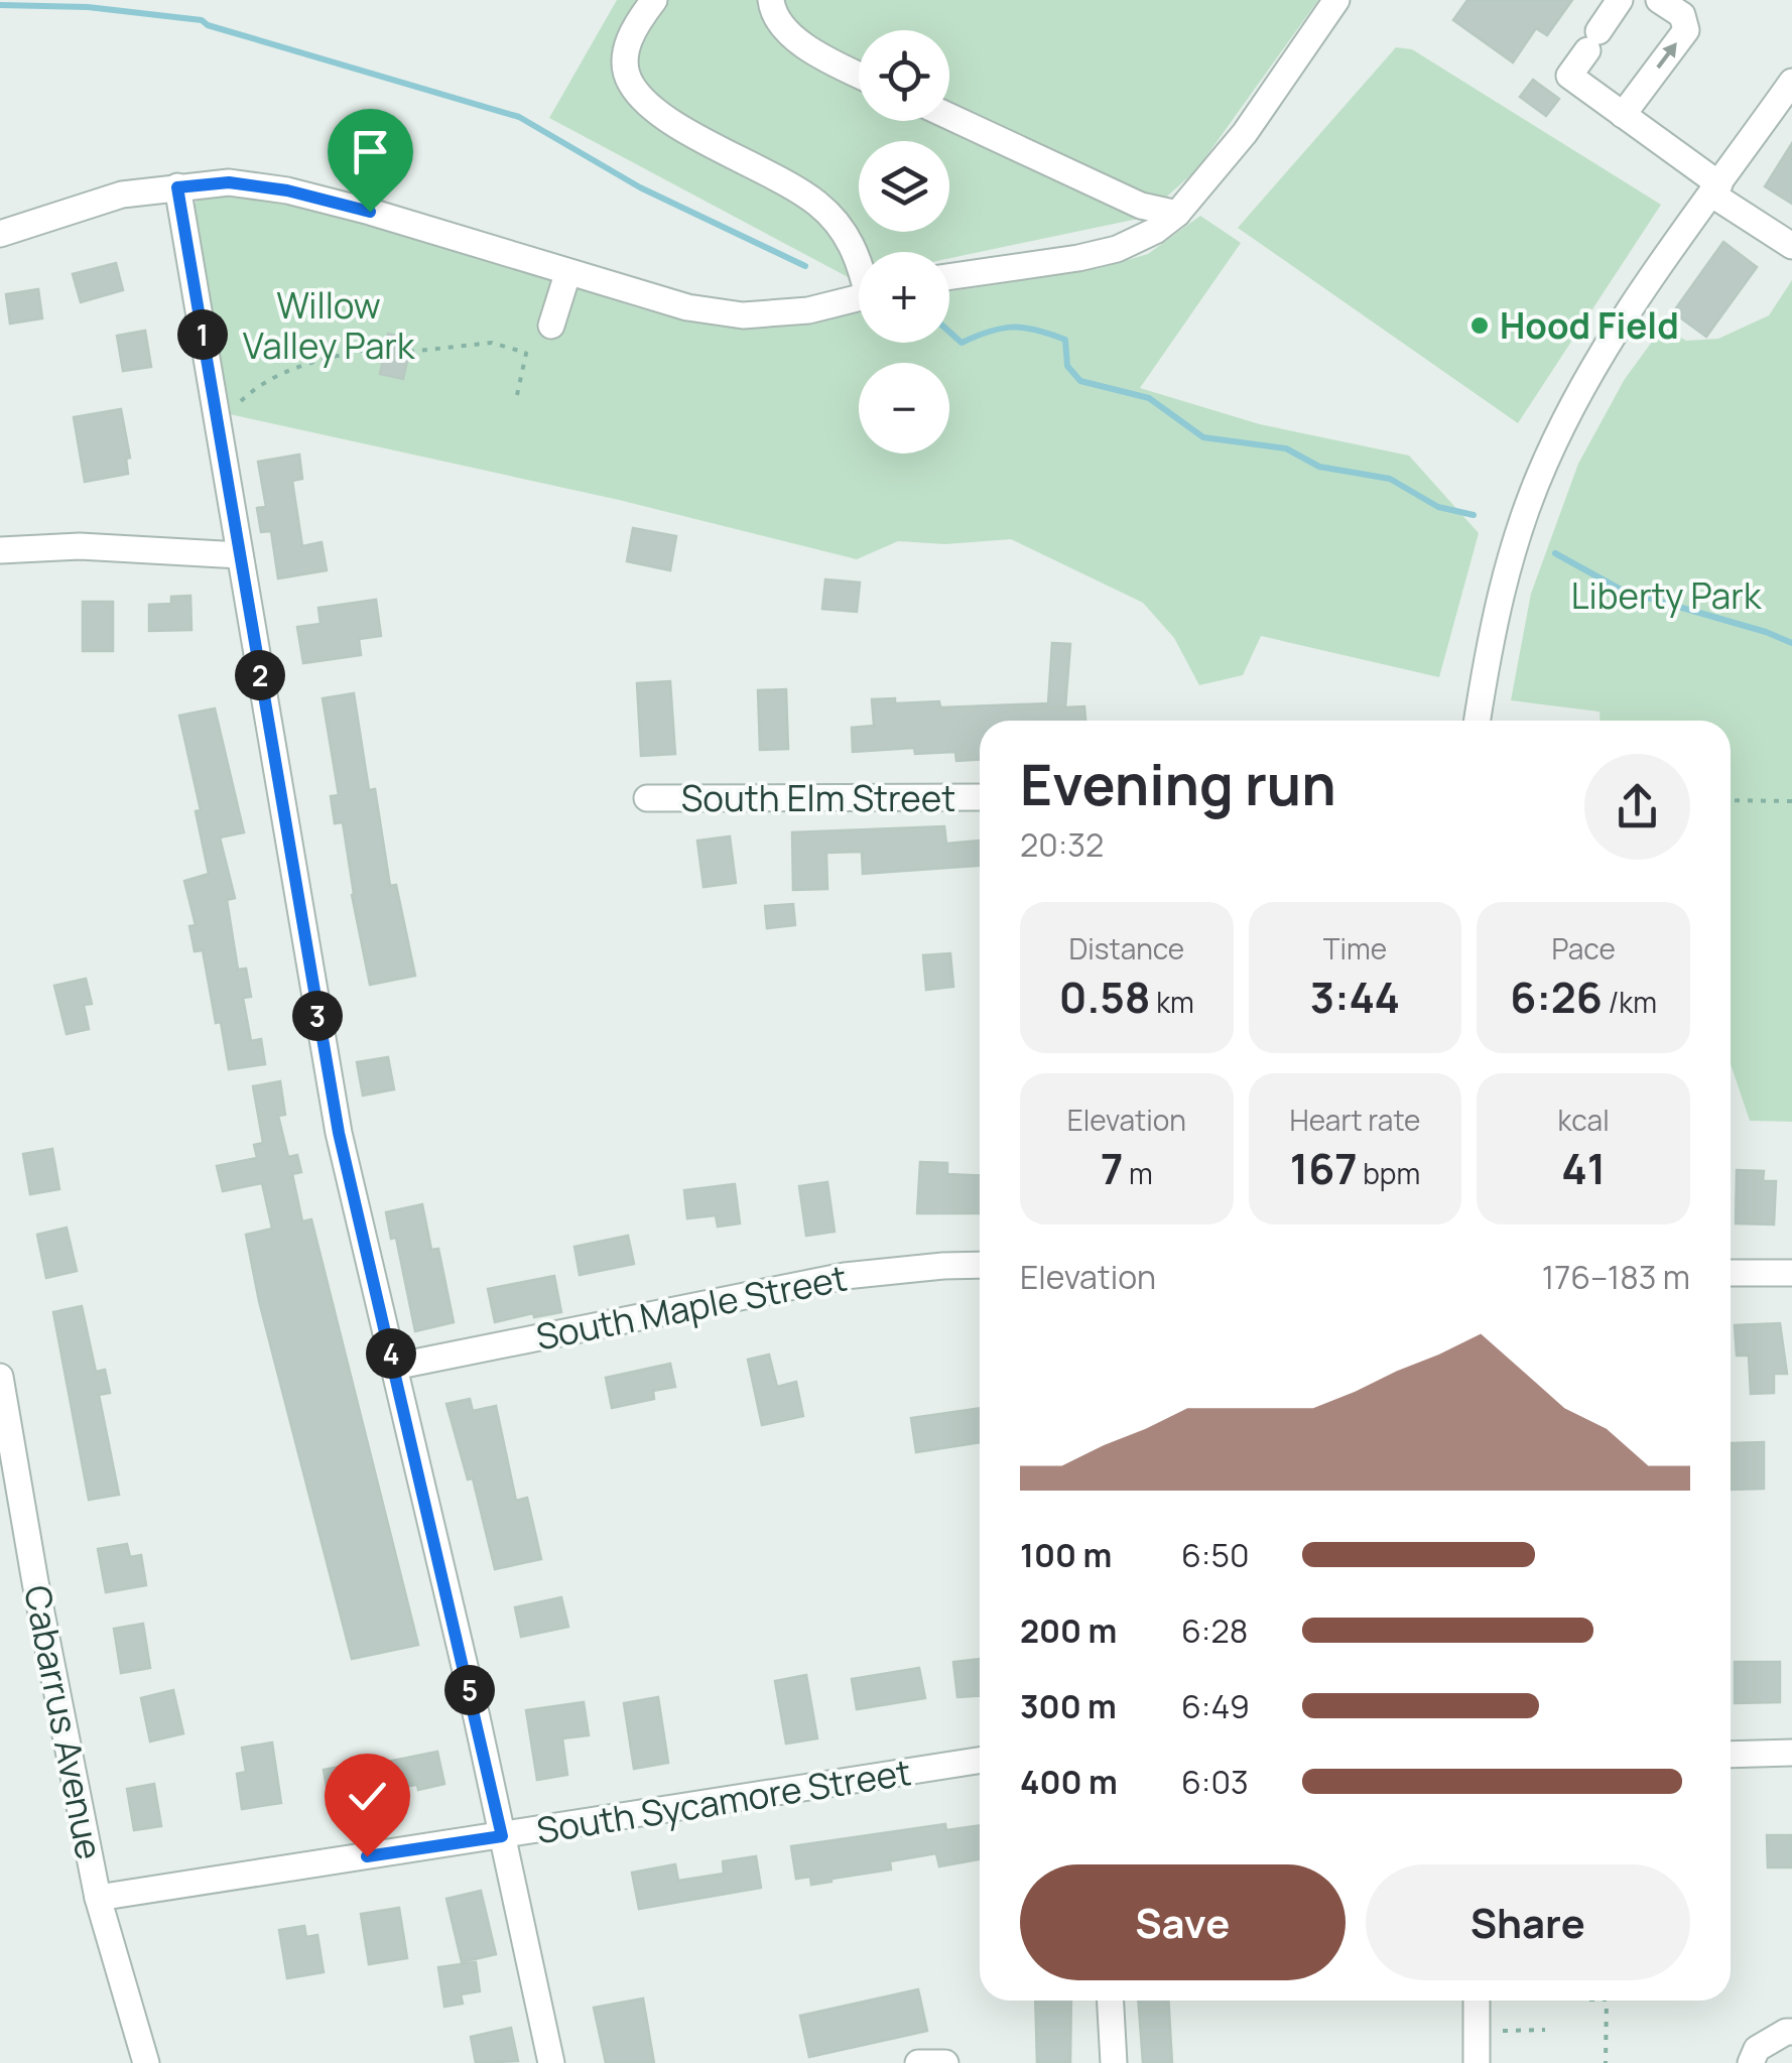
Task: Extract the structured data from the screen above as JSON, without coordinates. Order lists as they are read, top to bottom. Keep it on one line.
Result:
{"streets":{"street":["South Elm Street","South Maple Street","Cabarrus Avenue","South Sycamore Street"]},"crossings":[["Cabarrus Avenue","South Sycamore Street"]],"parks":["Willow Valley Park","Liberty Park"],"places":["Hood Field"],"page":{"map_buttons":["+","−"],"pins":["1","2","3","4","5"],"heading":["Evening run","20:32"],"stats":[["Distance","0.58 km"],["Time","3:44"],["Pace","6:26 /km"],["Elevation","7 m"],["Heart rate","167 bpm"],["kcal","41"]],"chart":["Elevation","176–183 m"],"list":[{"name":"100 m","note":"6:50"},{"name":"200 m","note":"6:28"},{"name":"300 m","note":"6:49"},{"name":"400 m","note":"6:03"}],"buttons":["Save","Share"]}}
